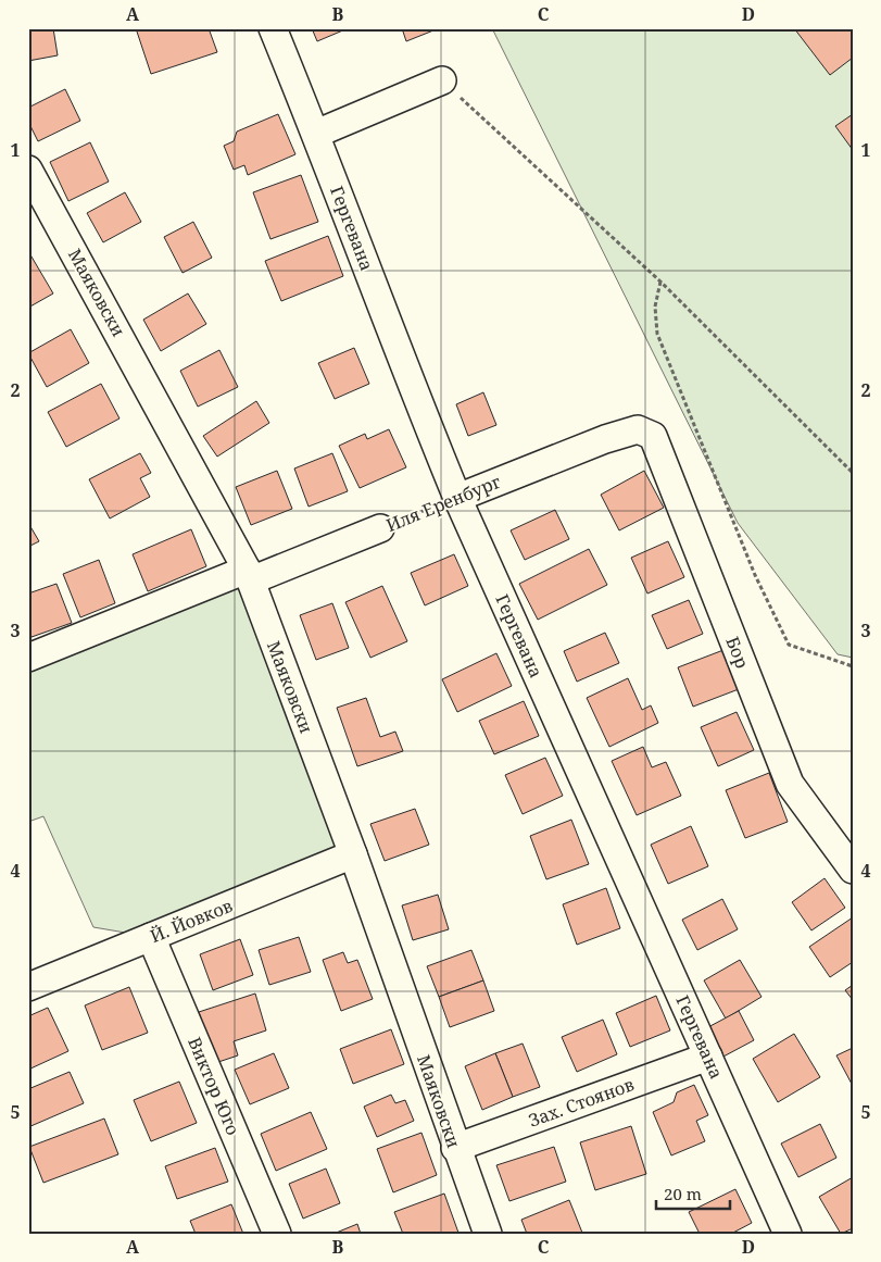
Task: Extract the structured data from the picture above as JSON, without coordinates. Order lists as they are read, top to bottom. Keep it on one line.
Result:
{"streets":{"street":["Гергевана","Маяковски","Иля Еренбург","Бор","Й. Йовков","Виктор Юго","Зах. Стоянов"]},"crossings":[["Гергевана","Иля Еренбург"],["Гергевана","Зах. Стоянов"],["Маяковски","Иля Еренбург"],["Маяковски","Й. Йовков"],["Маяковски","Зах. Стоянов"],["Иля Еренбург","Бор"],["Й. Йовков","Виктор Юго"]],"scale_bar":"20 m","grid":{"columns":["A","B","C","D"],"rows":["1","2","3","4","5"]}}
